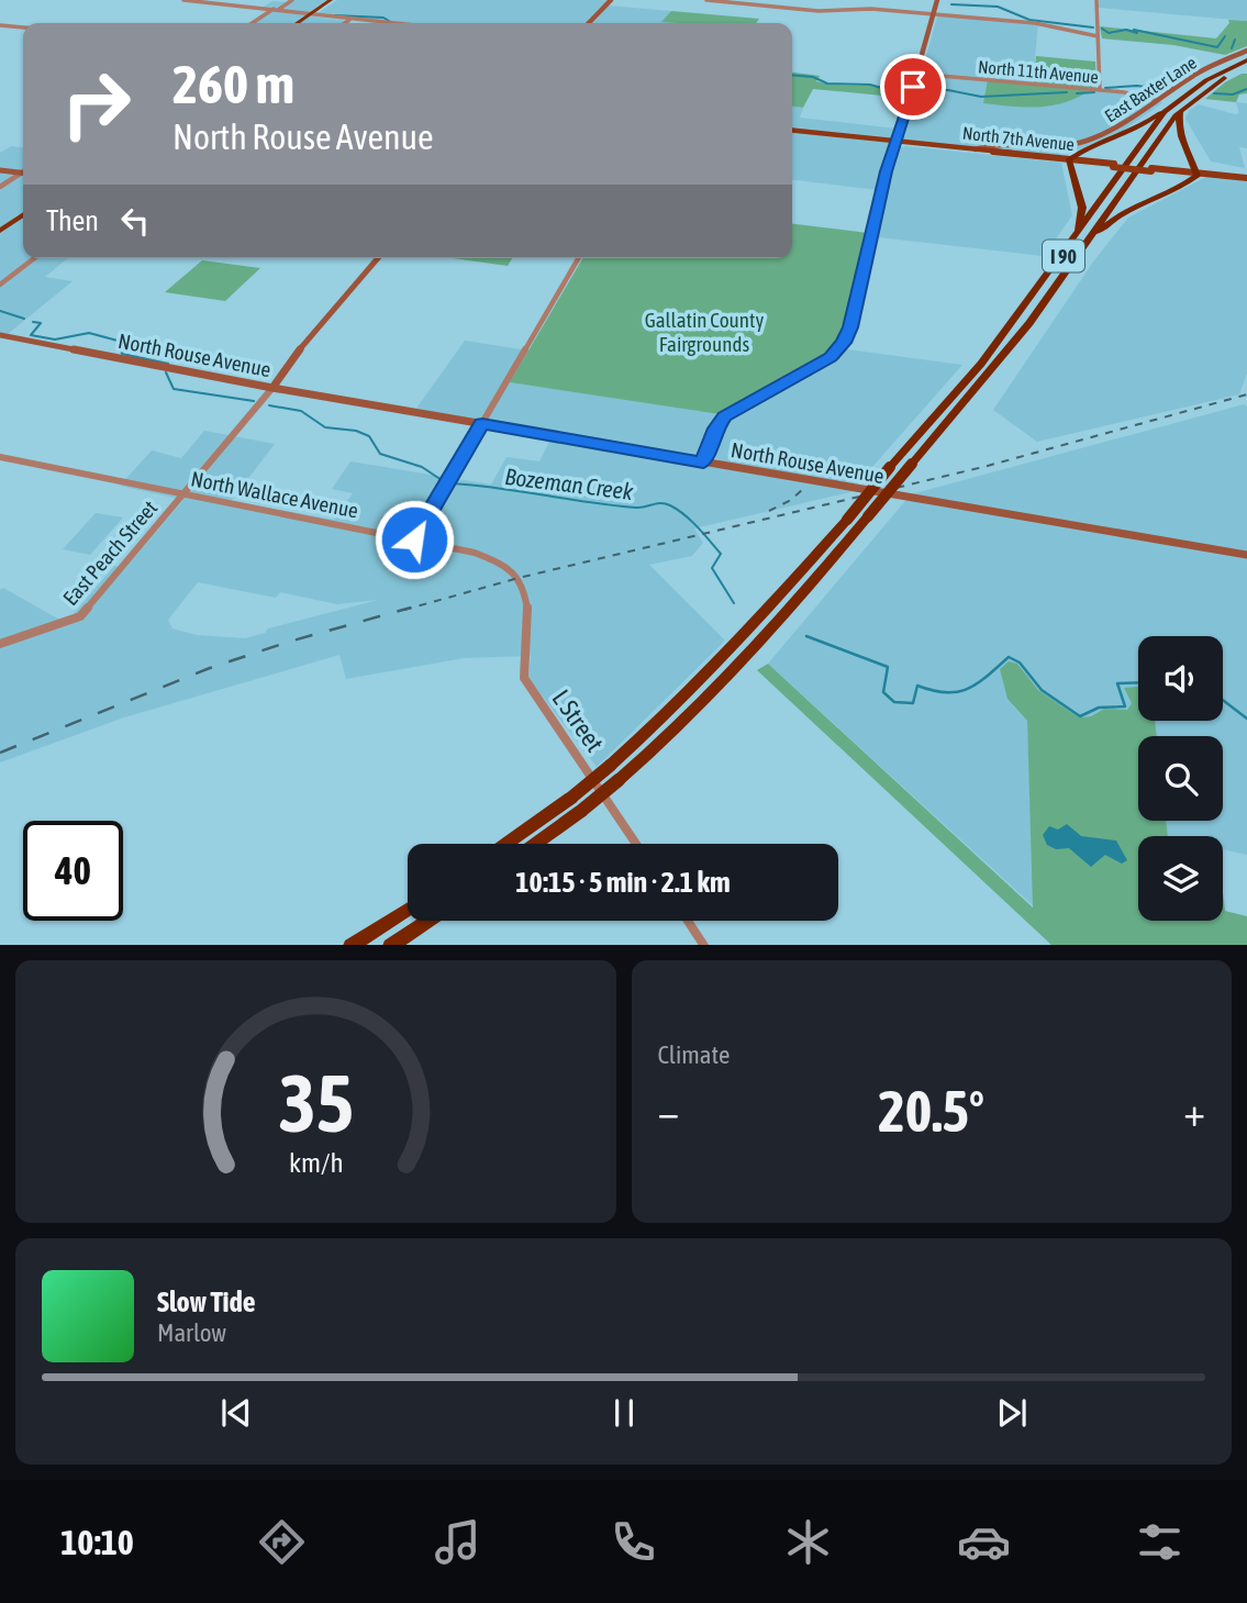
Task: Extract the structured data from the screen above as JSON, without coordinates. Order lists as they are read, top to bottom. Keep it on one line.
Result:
{"streets":{"highway":["I 90"],"main road":["East Baxter Lane","North 7th Avenue","North Rouse Avenue","East Peach Street"],"street":["North 11th Avenue","North Wallace Avenue","L Street"]},"crossings":[["North 11th Avenue","East Baxter Lane"],["East Baxter Lane","North 7th Avenue"],["North Rouse Avenue","East Peach Street"],["North Wallace Avenue","East Peach Street"],["North Wallace Avenue","L Street"]],"water":["Bozeman Creek"],"parks":["Gallatin County Fairgrounds"],"page":{"turn":["260 m","North Rouse Avenue"],"then":"Then","limit":"40","trip":"10:15 · 5 min · 2.1 km","tile":"Climate","heat":["−","20.5°","+"],"song":["Slow Tide","Marlow"],"tabs":"10:10","gauge":["35","km/h"]}}
